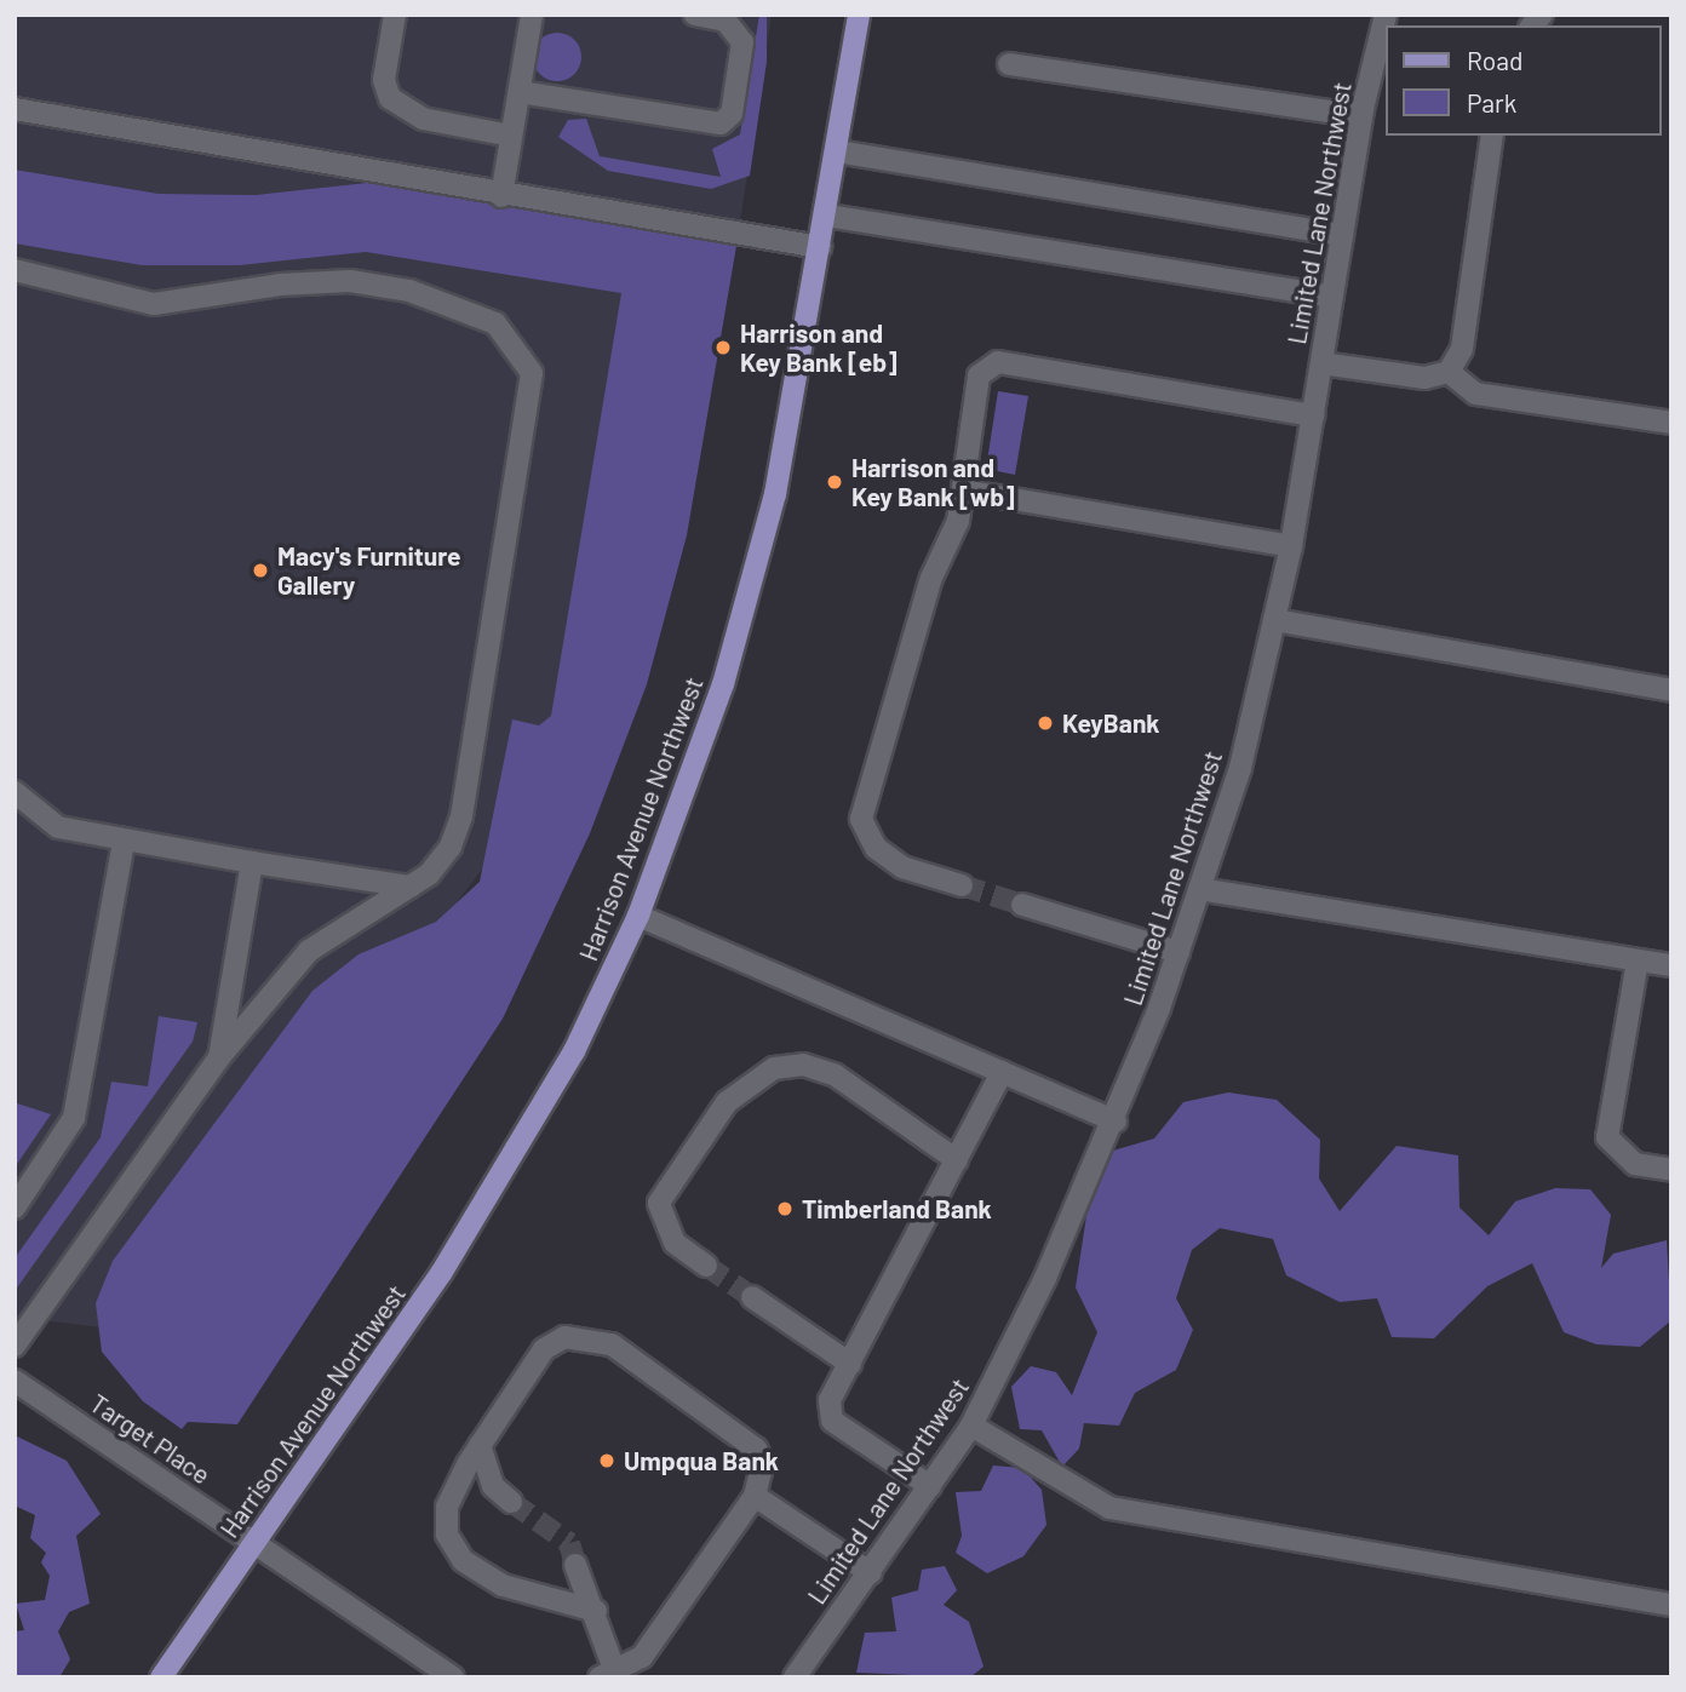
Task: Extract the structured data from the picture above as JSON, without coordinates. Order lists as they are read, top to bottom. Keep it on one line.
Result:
{"streets":{"main road":["Harrison Avenue Northwest"],"street":["Limited Lane Northwest","Target Place"]},"crossings":[["Harrison Avenue Northwest","Target Place"]],"places":["Harrison and Key Bank [eb]","Harrison and Key Bank [wb]","Macy's Furniture Gallery","KeyBank","Timberland Bank","Umpqua Bank"],"legend":["Road","Park"]}
